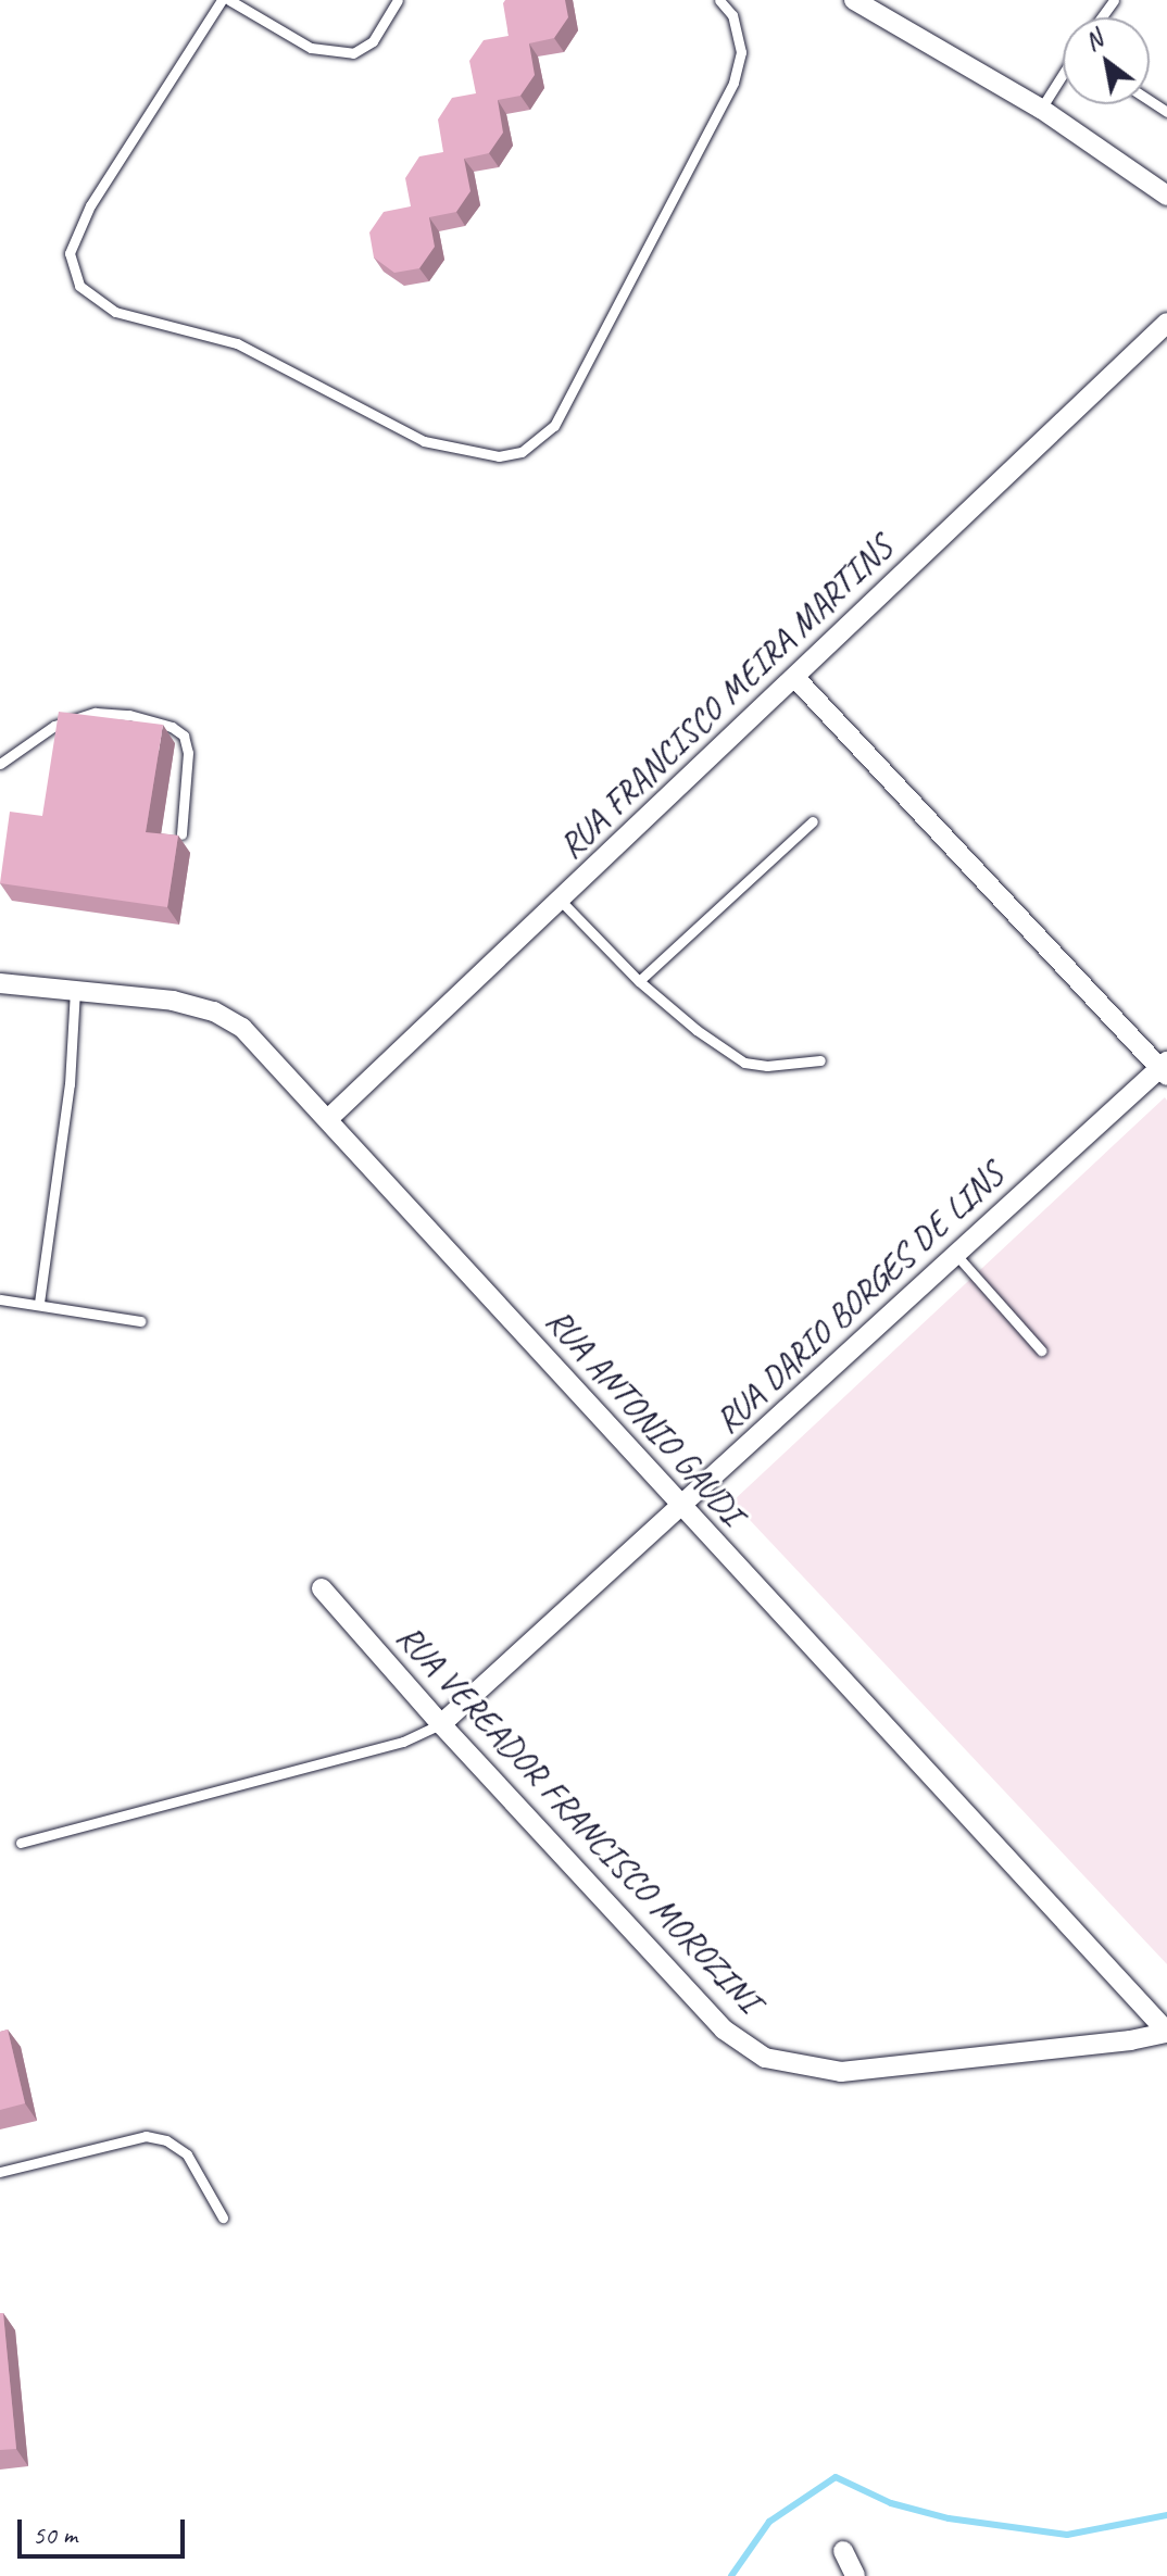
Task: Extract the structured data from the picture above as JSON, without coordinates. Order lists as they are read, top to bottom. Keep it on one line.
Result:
{"streets":{"street":["RUA FRANCISCO MEIRA MARTINS","RUA DARIO BORGES DE LINS","RUA ANTONIO GAUDI","RUA VEREADOR FRANCISCO MOROZINI"]},"crossings":[["RUA FRANCISCO MEIRA MARTINS","RUA ANTONIO GAUDI"],["RUA DARIO BORGES DE LINS","RUA ANTONIO GAUDI"],["RUA DARIO BORGES DE LINS","RUA VEREADOR FRANCISCO MOROZINI"],["RUA ANTONIO GAUDI","RUA VEREADOR FRANCISCO MOROZINI"]],"scale_bar":"50 m","north":"top left"}
